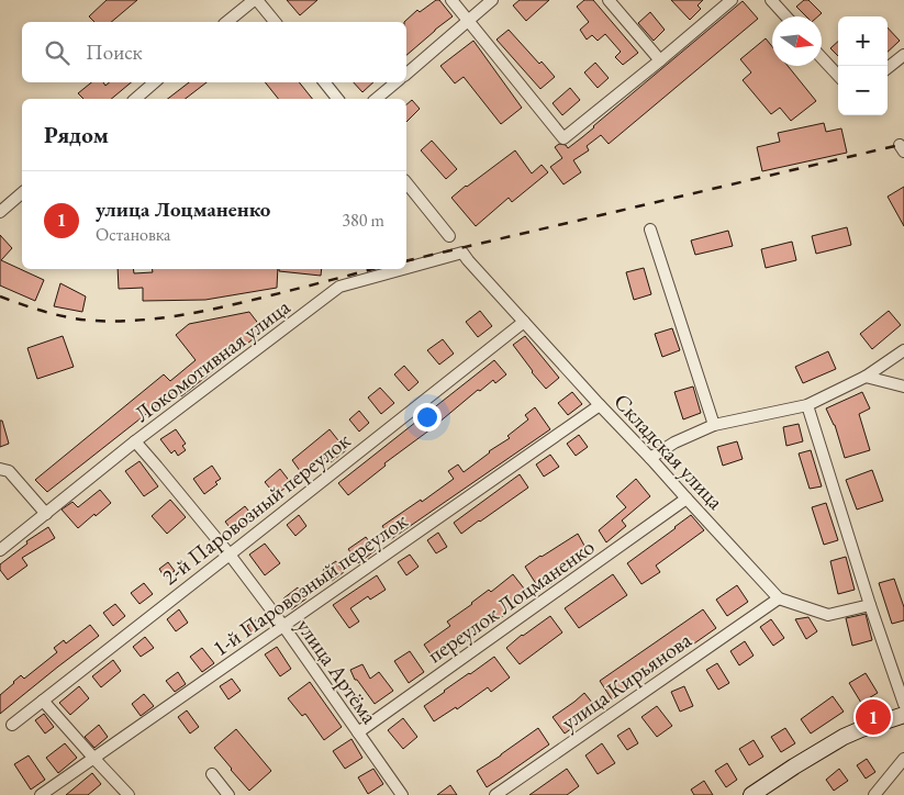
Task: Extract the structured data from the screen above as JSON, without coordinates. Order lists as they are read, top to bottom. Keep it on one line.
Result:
{"streets":{"street":["Локомотивная улица","Складская улица","2-й Паровозный переулок","1-й Паровозный переулок","переулок Лоцманенко","улица Артёма","улица Кирьянова"]},"crossings":[["Локомотивная улица","Складская улица"],["Локомотивная улица","улица Артёма"],["Складская улица","2-й Паровозный переулок"],["Складская улица","1-й Паровозный переулок"],["Складская улица","переулок Лоцманенко"],["Складская улица","улица Кирьянова"],["2-й Паровозный переулок","улица Артёма"],["1-й Паровозный переулок","улица Артёма"],["переулок Лоцманенко","улица Артёма"]],"north":"right","page":{"map_buttons":["+","−"],"search":"Поиск","heading":"Рядом","list":[{"mark":"1","name":"улица Лоцманенко","note":"Остановка","value":"380 m"}],"pins":"1"}}
